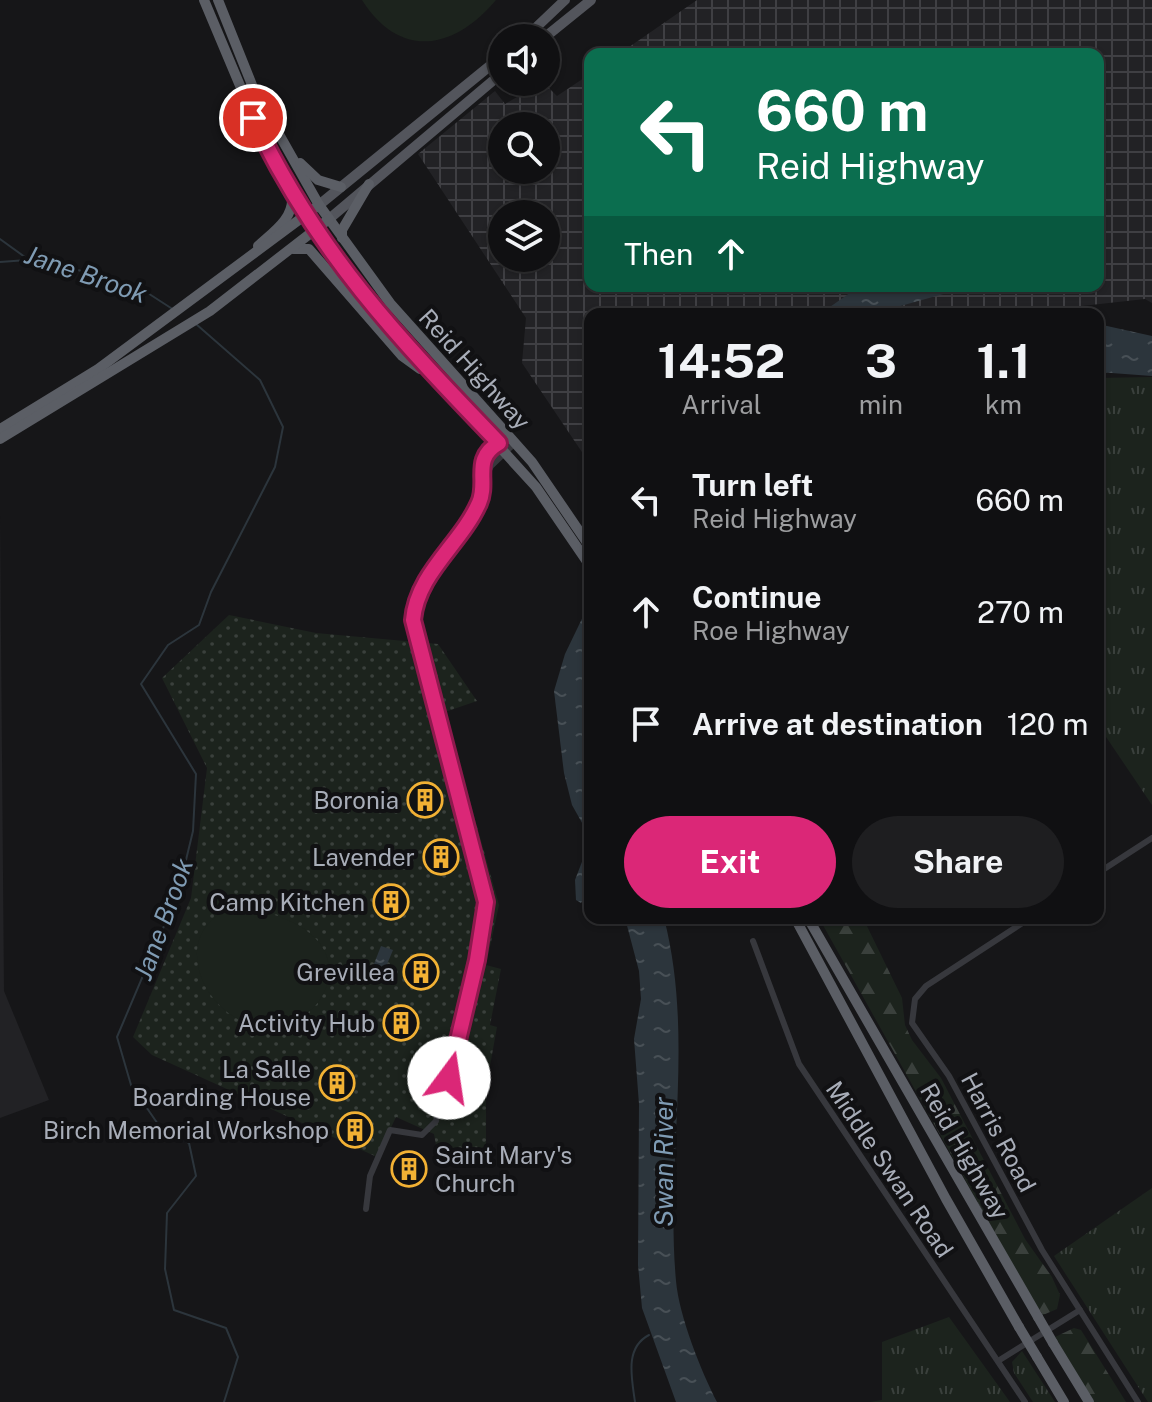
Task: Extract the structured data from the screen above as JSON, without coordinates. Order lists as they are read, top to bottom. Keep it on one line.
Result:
{"streets":{"highway":["Reid Highway"],"street":["Harris Road","Middle Swan Road"]},"water":["Jane Brook","Swan River"],"places":{"building":["Boronia","Lavender","Camp Kitchen","Grevillea","Activity Hub","La Salle Boarding House","Birch Memorial Workshop","Saint Mary's Church"]},"page":{"turn":["660 m","Reid Highway"],"then":"Then","eta":["14:52","Arrival","3","min","1.1","km"],"list":[{"name":"Turn left","note":"Reid Highway","value":"660 m"},{"name":"Continue","note":"Roe Highway","value":"270 m"},{"name":"Arrive at destination","value":"120 m"}],"buttons":["Exit","Share"]}}
